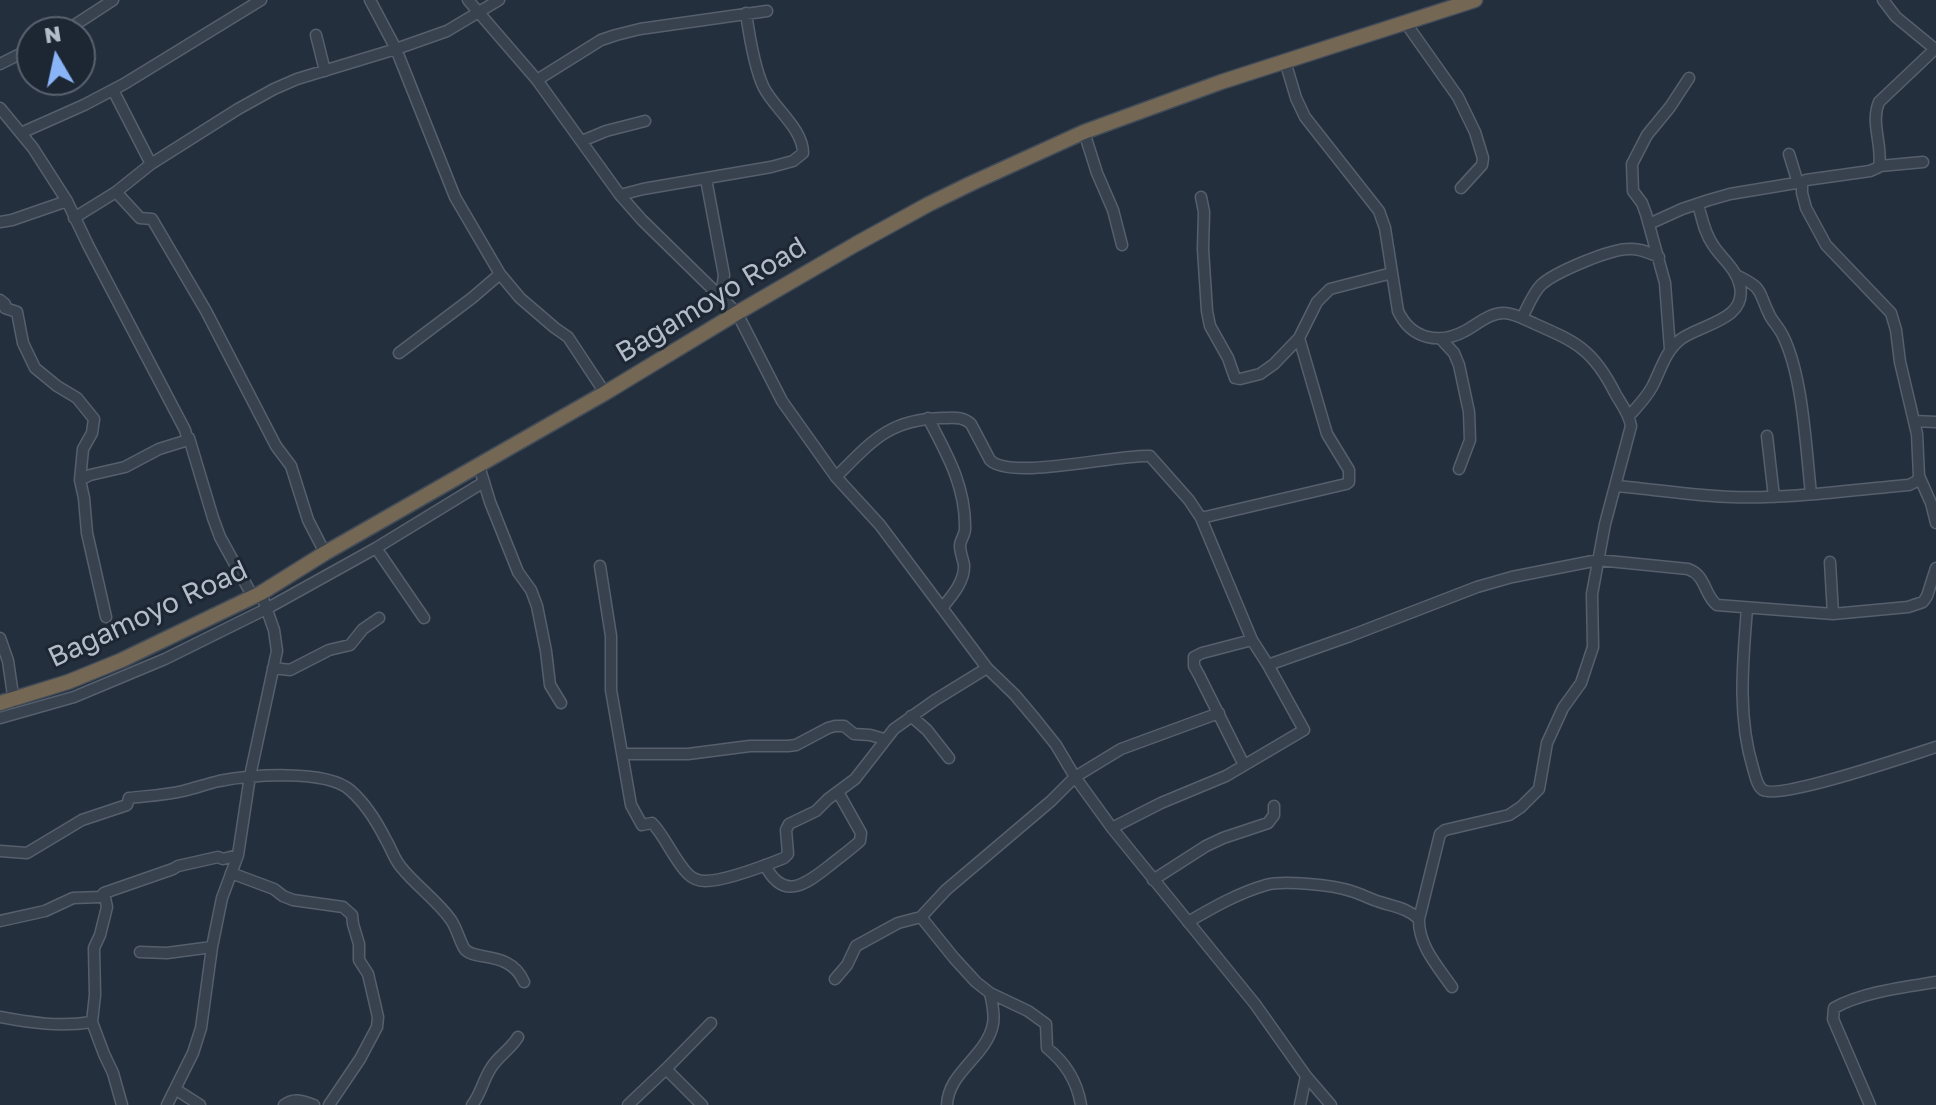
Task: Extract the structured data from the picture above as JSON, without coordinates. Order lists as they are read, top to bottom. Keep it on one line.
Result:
{"streets":{"highway":["Bagamoyo Road"]},"north":"top"}
